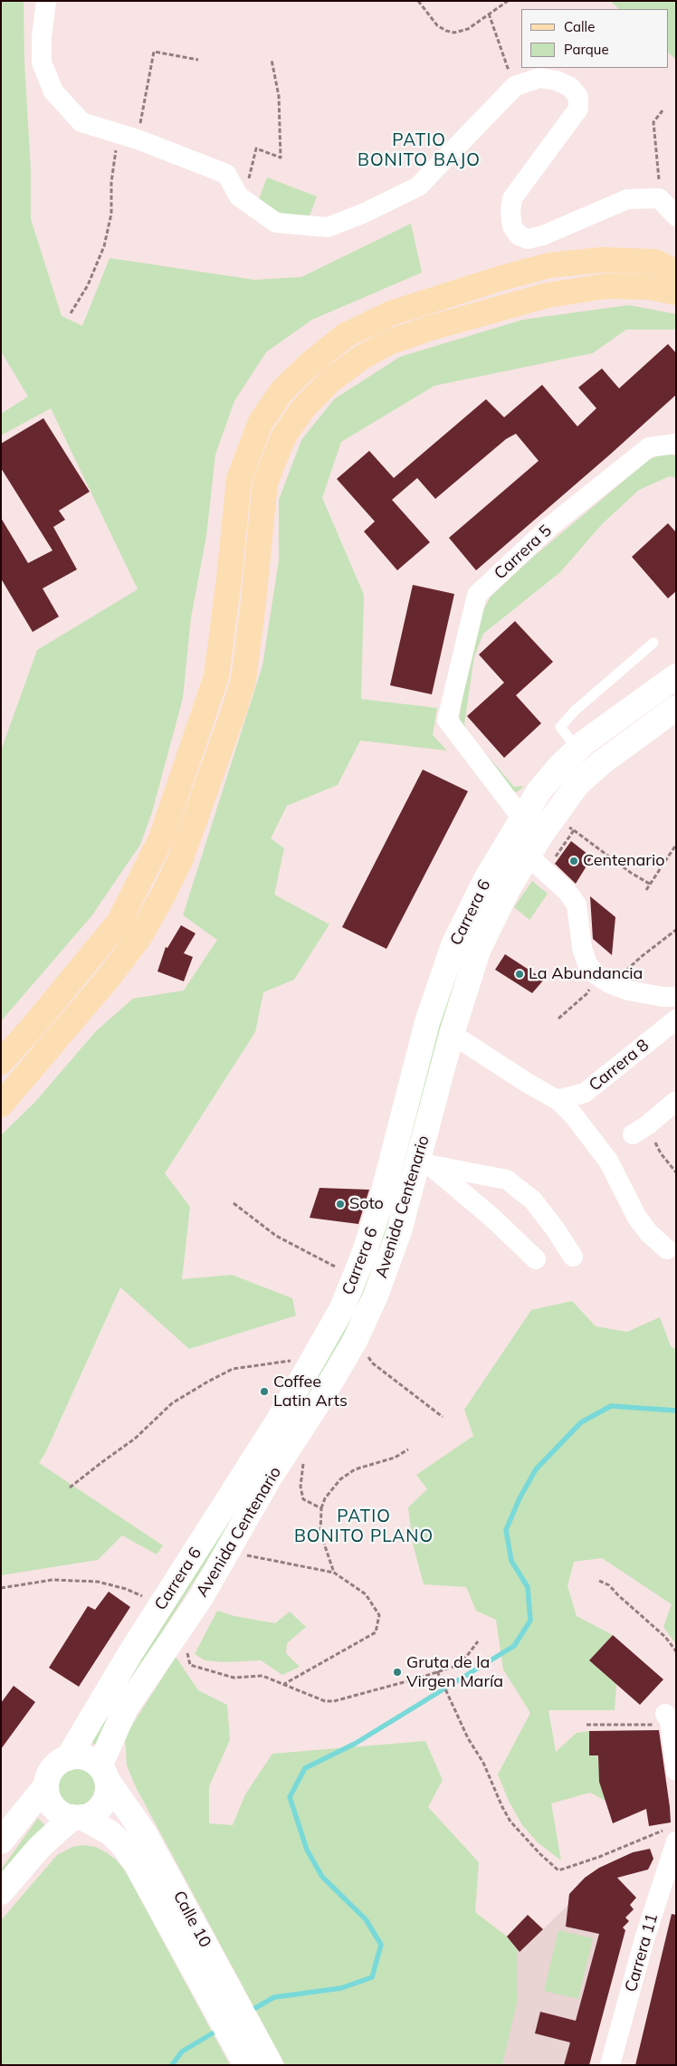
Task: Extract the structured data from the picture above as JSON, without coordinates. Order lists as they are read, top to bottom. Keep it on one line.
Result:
{"streets":{"main road":["Carrera 6","Avenida Centenario","Calle 10"],"street":["Carrera 5","Carrera 8","Carrera 11"]},"crossings":[["Carrera 5","Carrera 6"],["Carrera 6","Avenida Centenario"],["Carrera 6","Calle 10"],["Avenida Centenario","Calle 10"]],"districts":["PATIO BONITO BAJO","PATIO BONITO PLANO"],"places":["Centenario","La Abundancia","Soto","Coffee Latin Arts","Gruta de la Virgen María"],"legend":["Calle","Parque"]}
